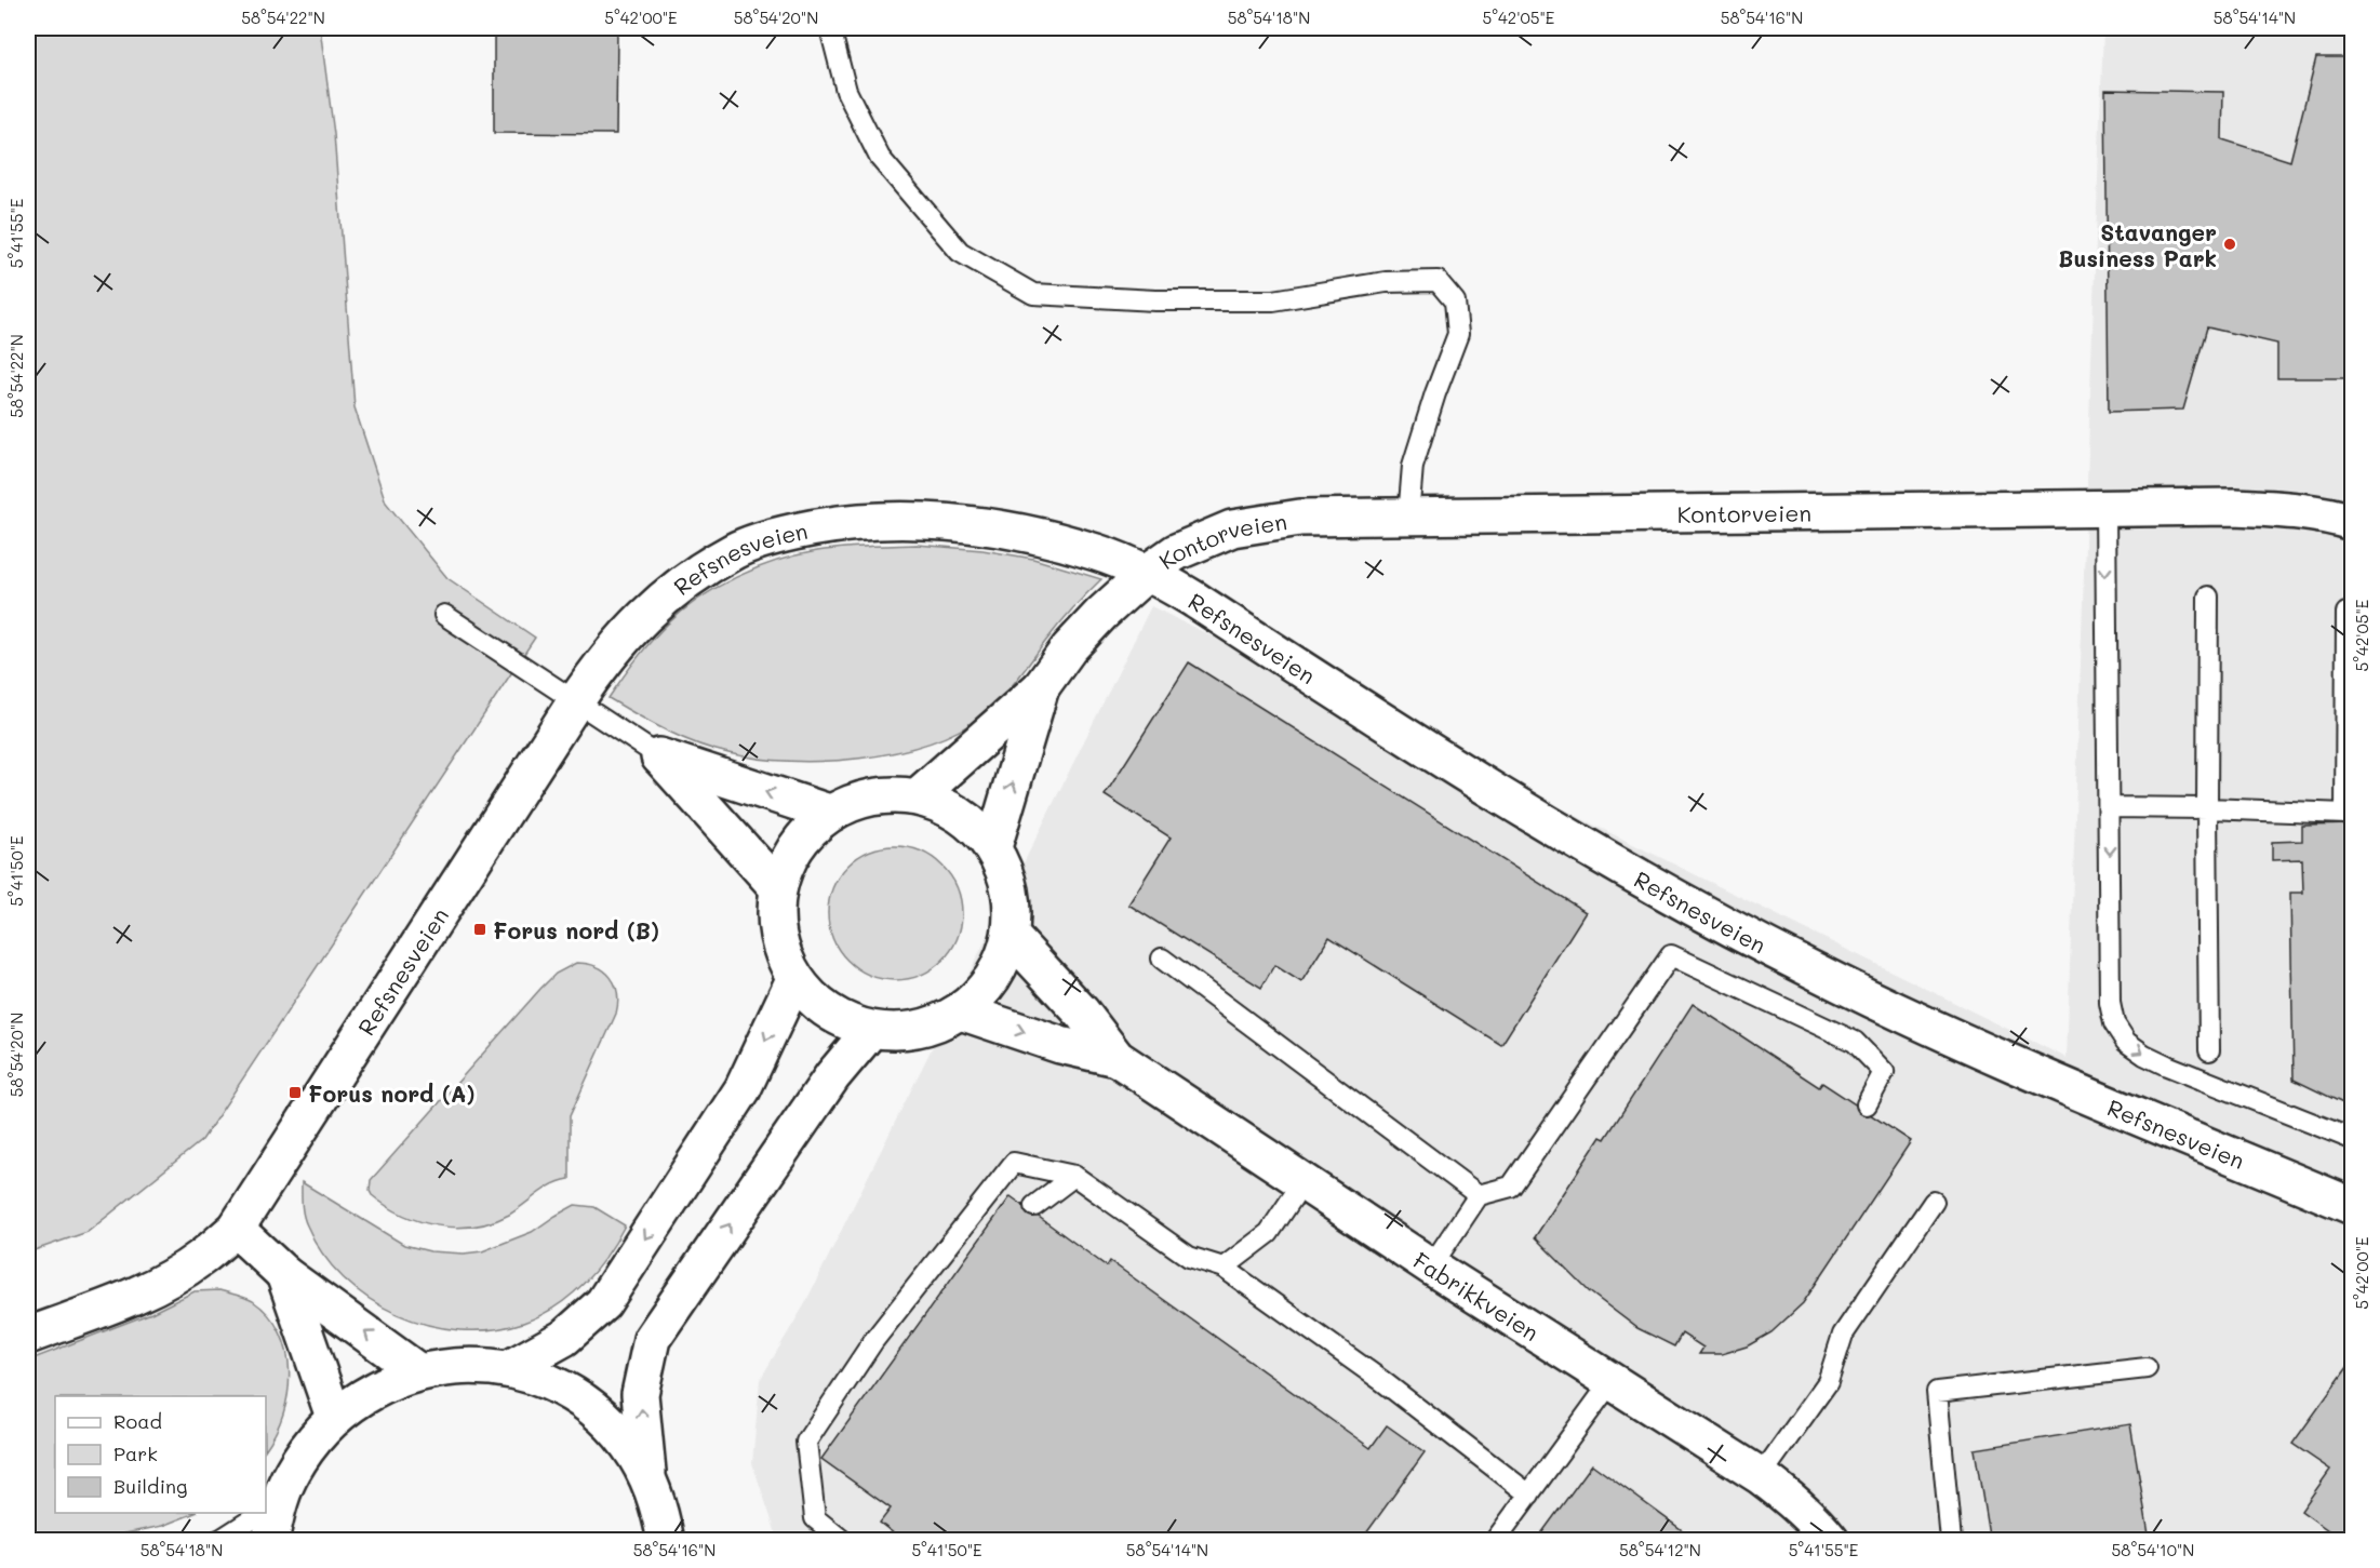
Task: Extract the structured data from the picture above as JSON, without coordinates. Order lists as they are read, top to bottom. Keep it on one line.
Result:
{"streets":{"street":["Kontorveien","Refsnesveien","Fabrikkveien"]},"crossings":[["Kontorveien","Refsnesveien"]],"places":{"other":["Stavanger Business Park"],"transit":["Forus nord (B)","Forus nord (A)"]},"legend":["Road","Park","Building"],"coordinates":["58°54'22\"N","5°42'00\"E","58°54'20\"N","58°54'18\"N","5°42'05\"E","58°54'16\"N","58°54'14\"N","5°41'55\"E","5°41'50\"E","58°54'12\"N","58°54'10\"N"]}
